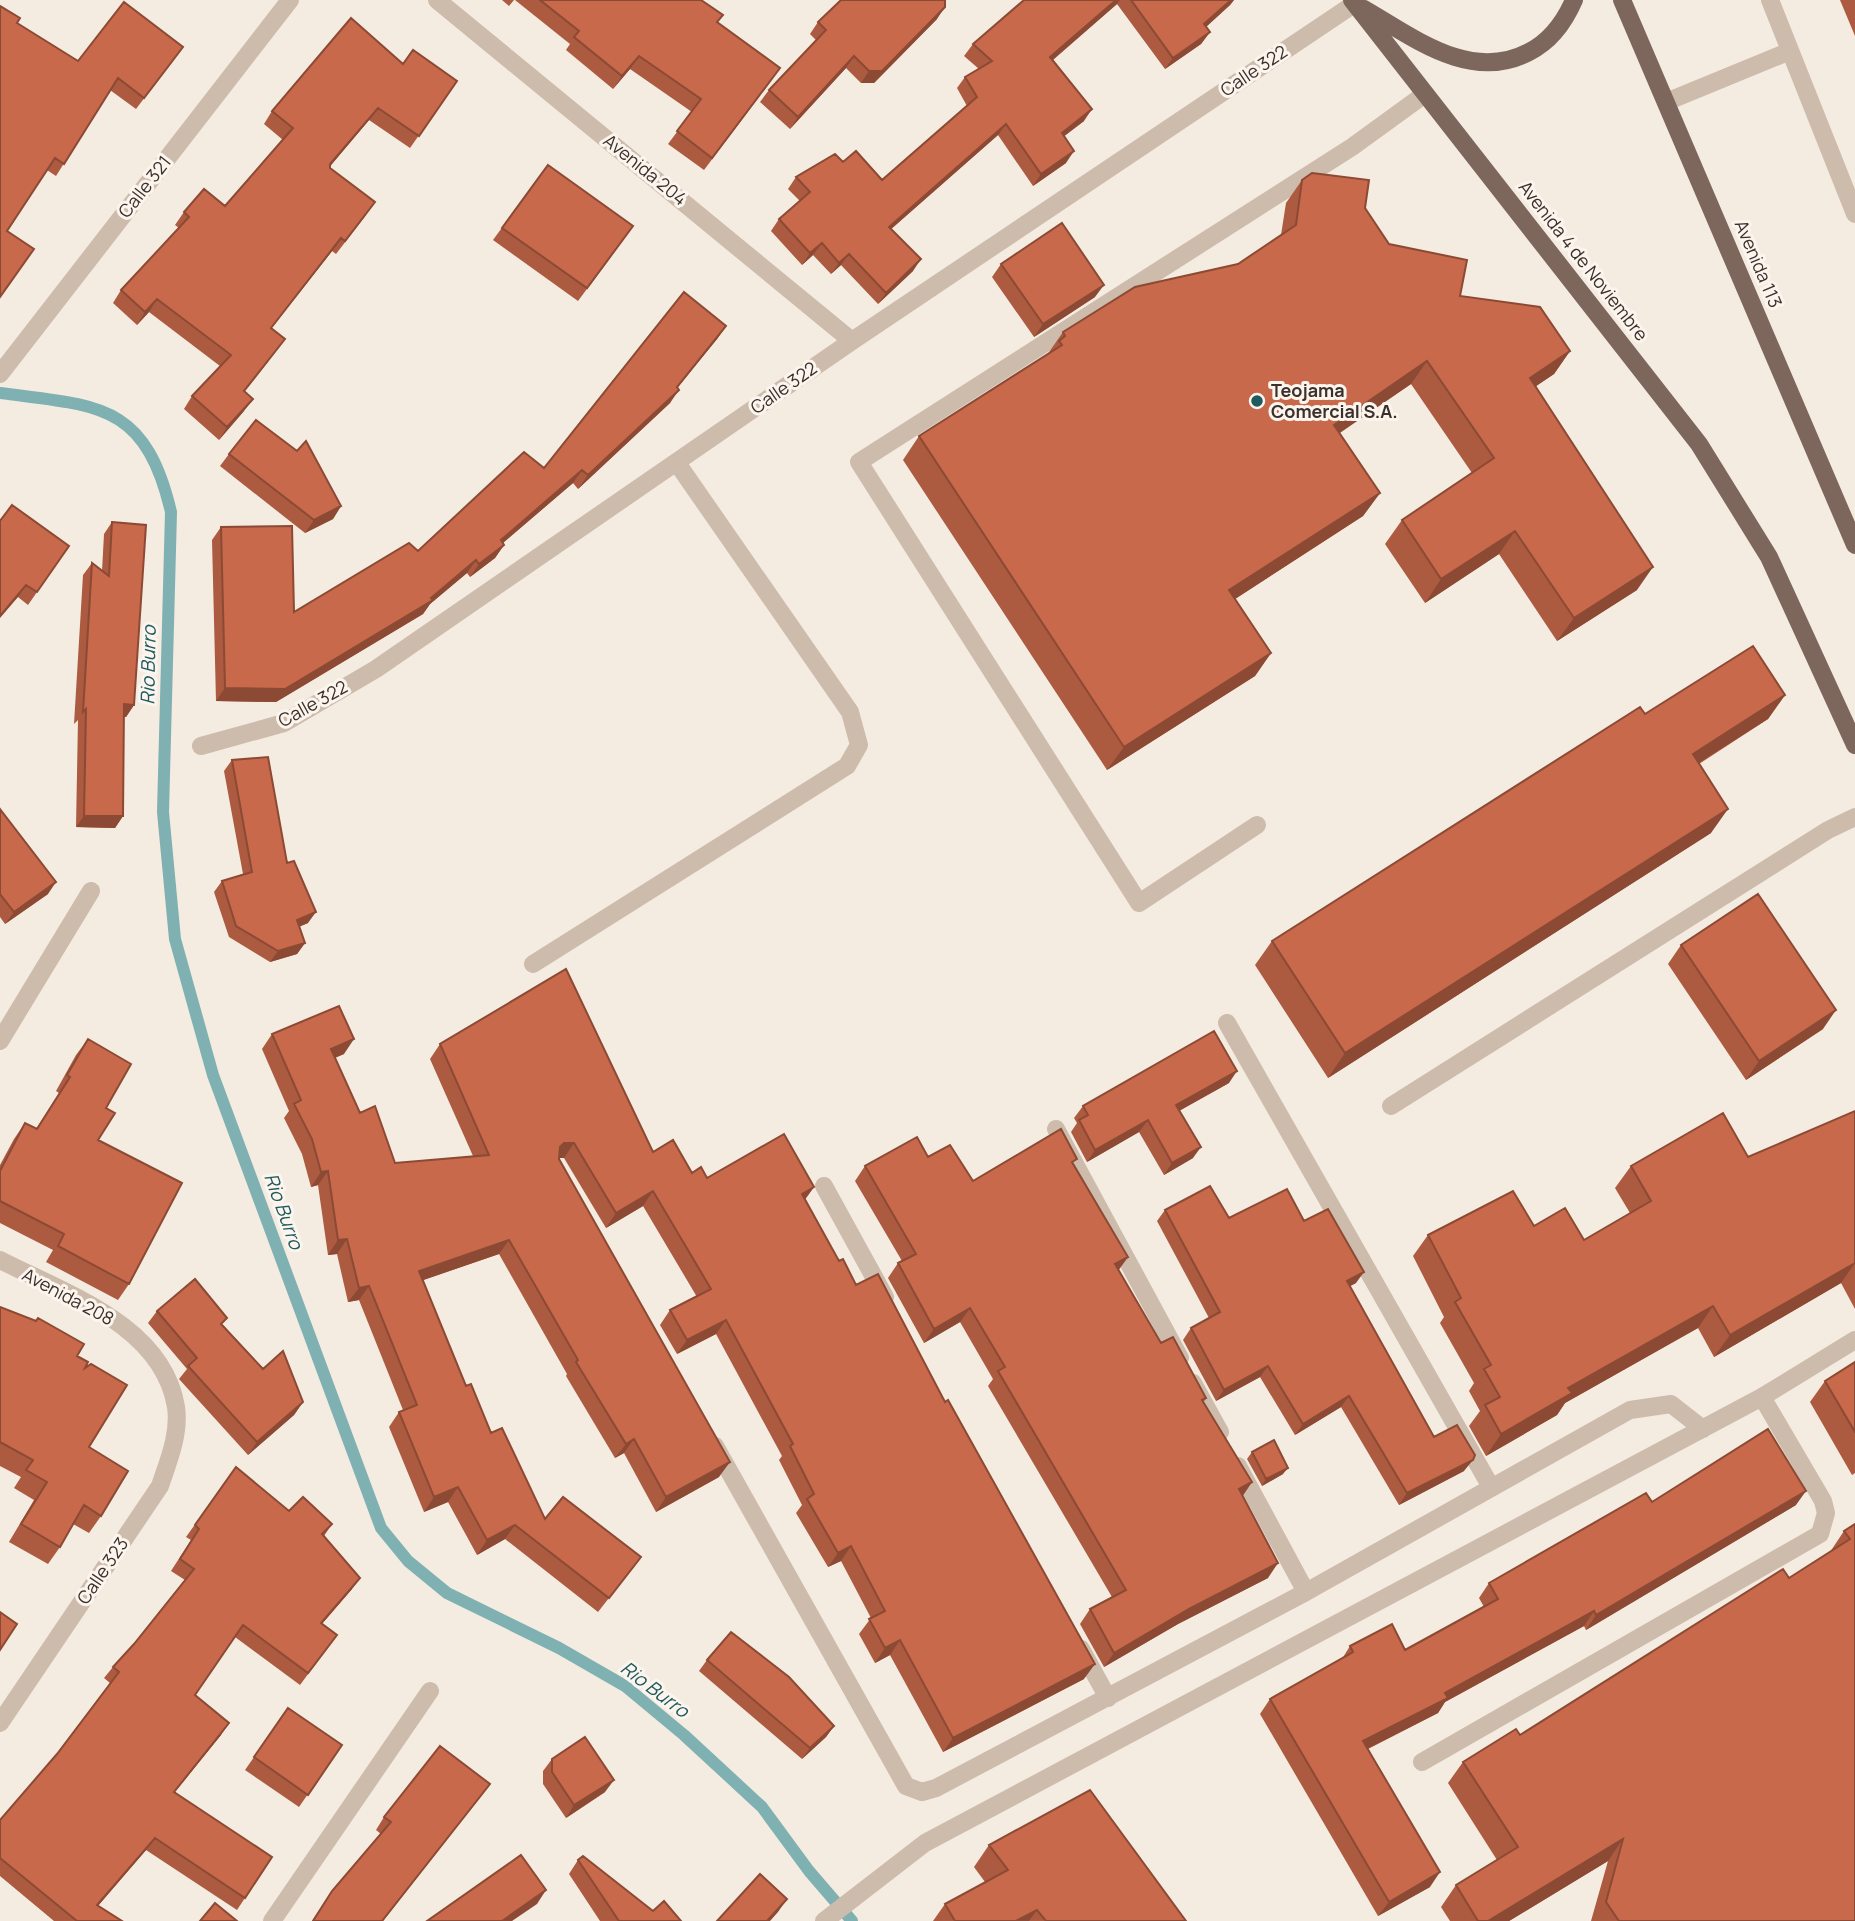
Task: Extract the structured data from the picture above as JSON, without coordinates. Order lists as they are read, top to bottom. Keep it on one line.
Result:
{"streets":{"main road":["Avenida 4 de Noviembre","Avenida 113"],"street":["Calle 322","Avenida 204","Calle 321","Avenida 208","Calle 323"]},"crossings":[["Calle 322","Avenida 204"],["Calle 322","Avenida 4 de Noviembre"],["Avenida 208","Calle 323"]],"water":["Rio Burro"],"places":["Teojama Comercial S.A."]}
